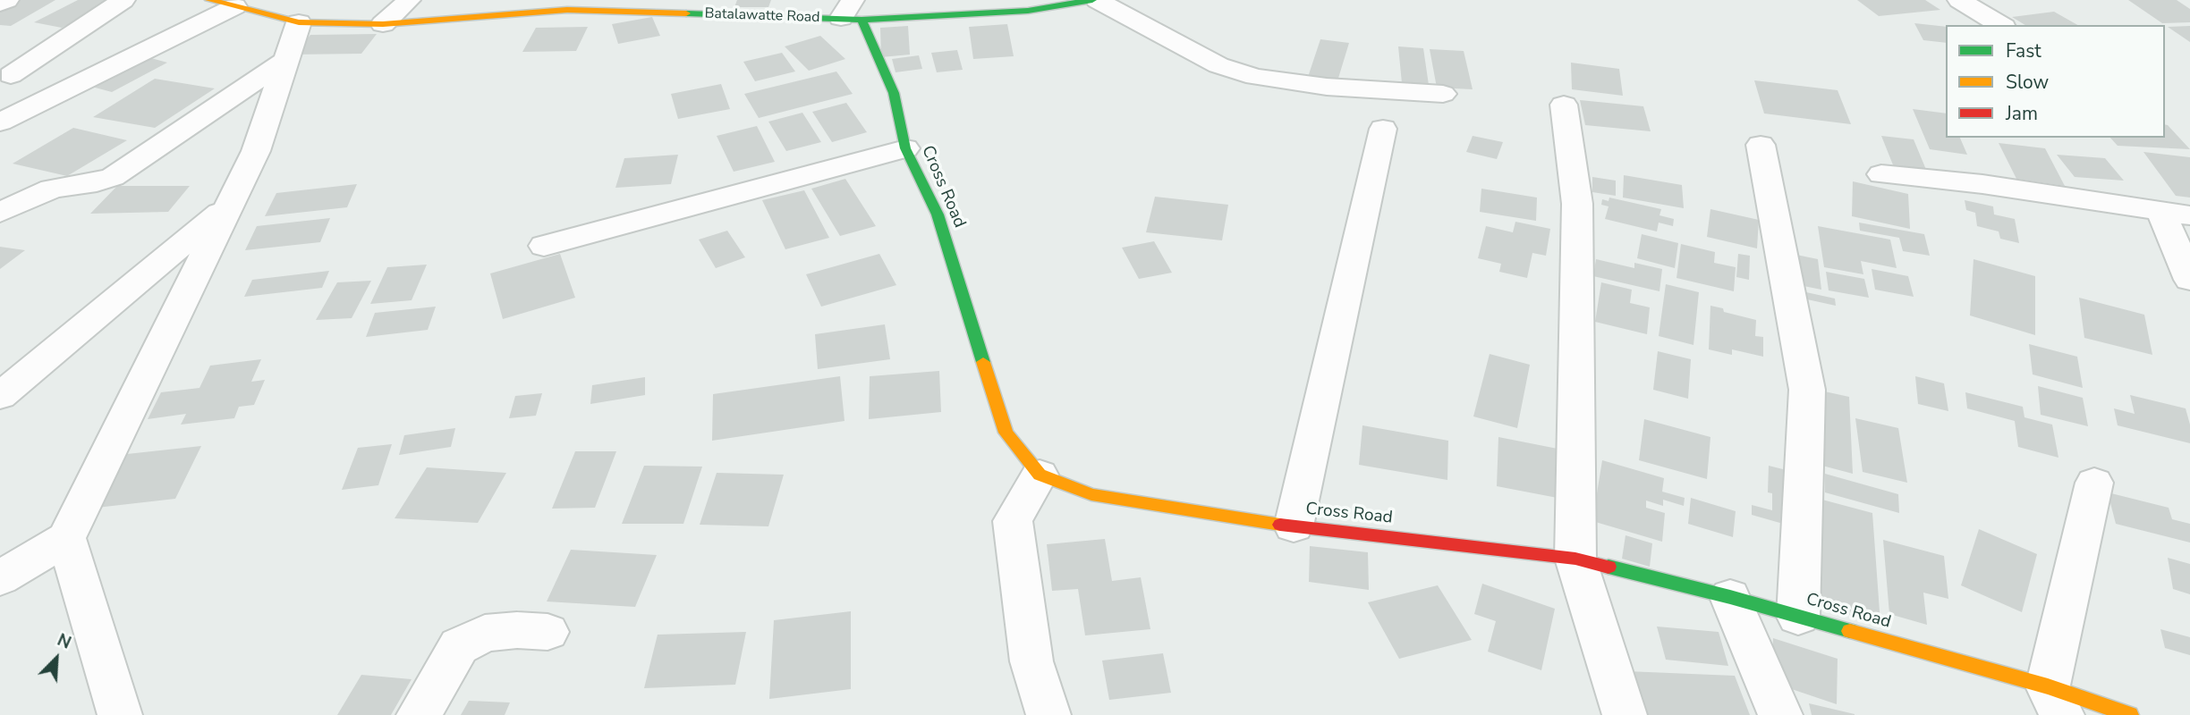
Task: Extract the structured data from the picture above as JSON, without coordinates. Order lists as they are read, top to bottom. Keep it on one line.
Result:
{"streets":{"street":["Batalawatte Road","Cross Road"]},"crossings":[["Batalawatte Road","Cross Road"]],"legend":["Fast","Slow","Jam"],"north":"top right"}
